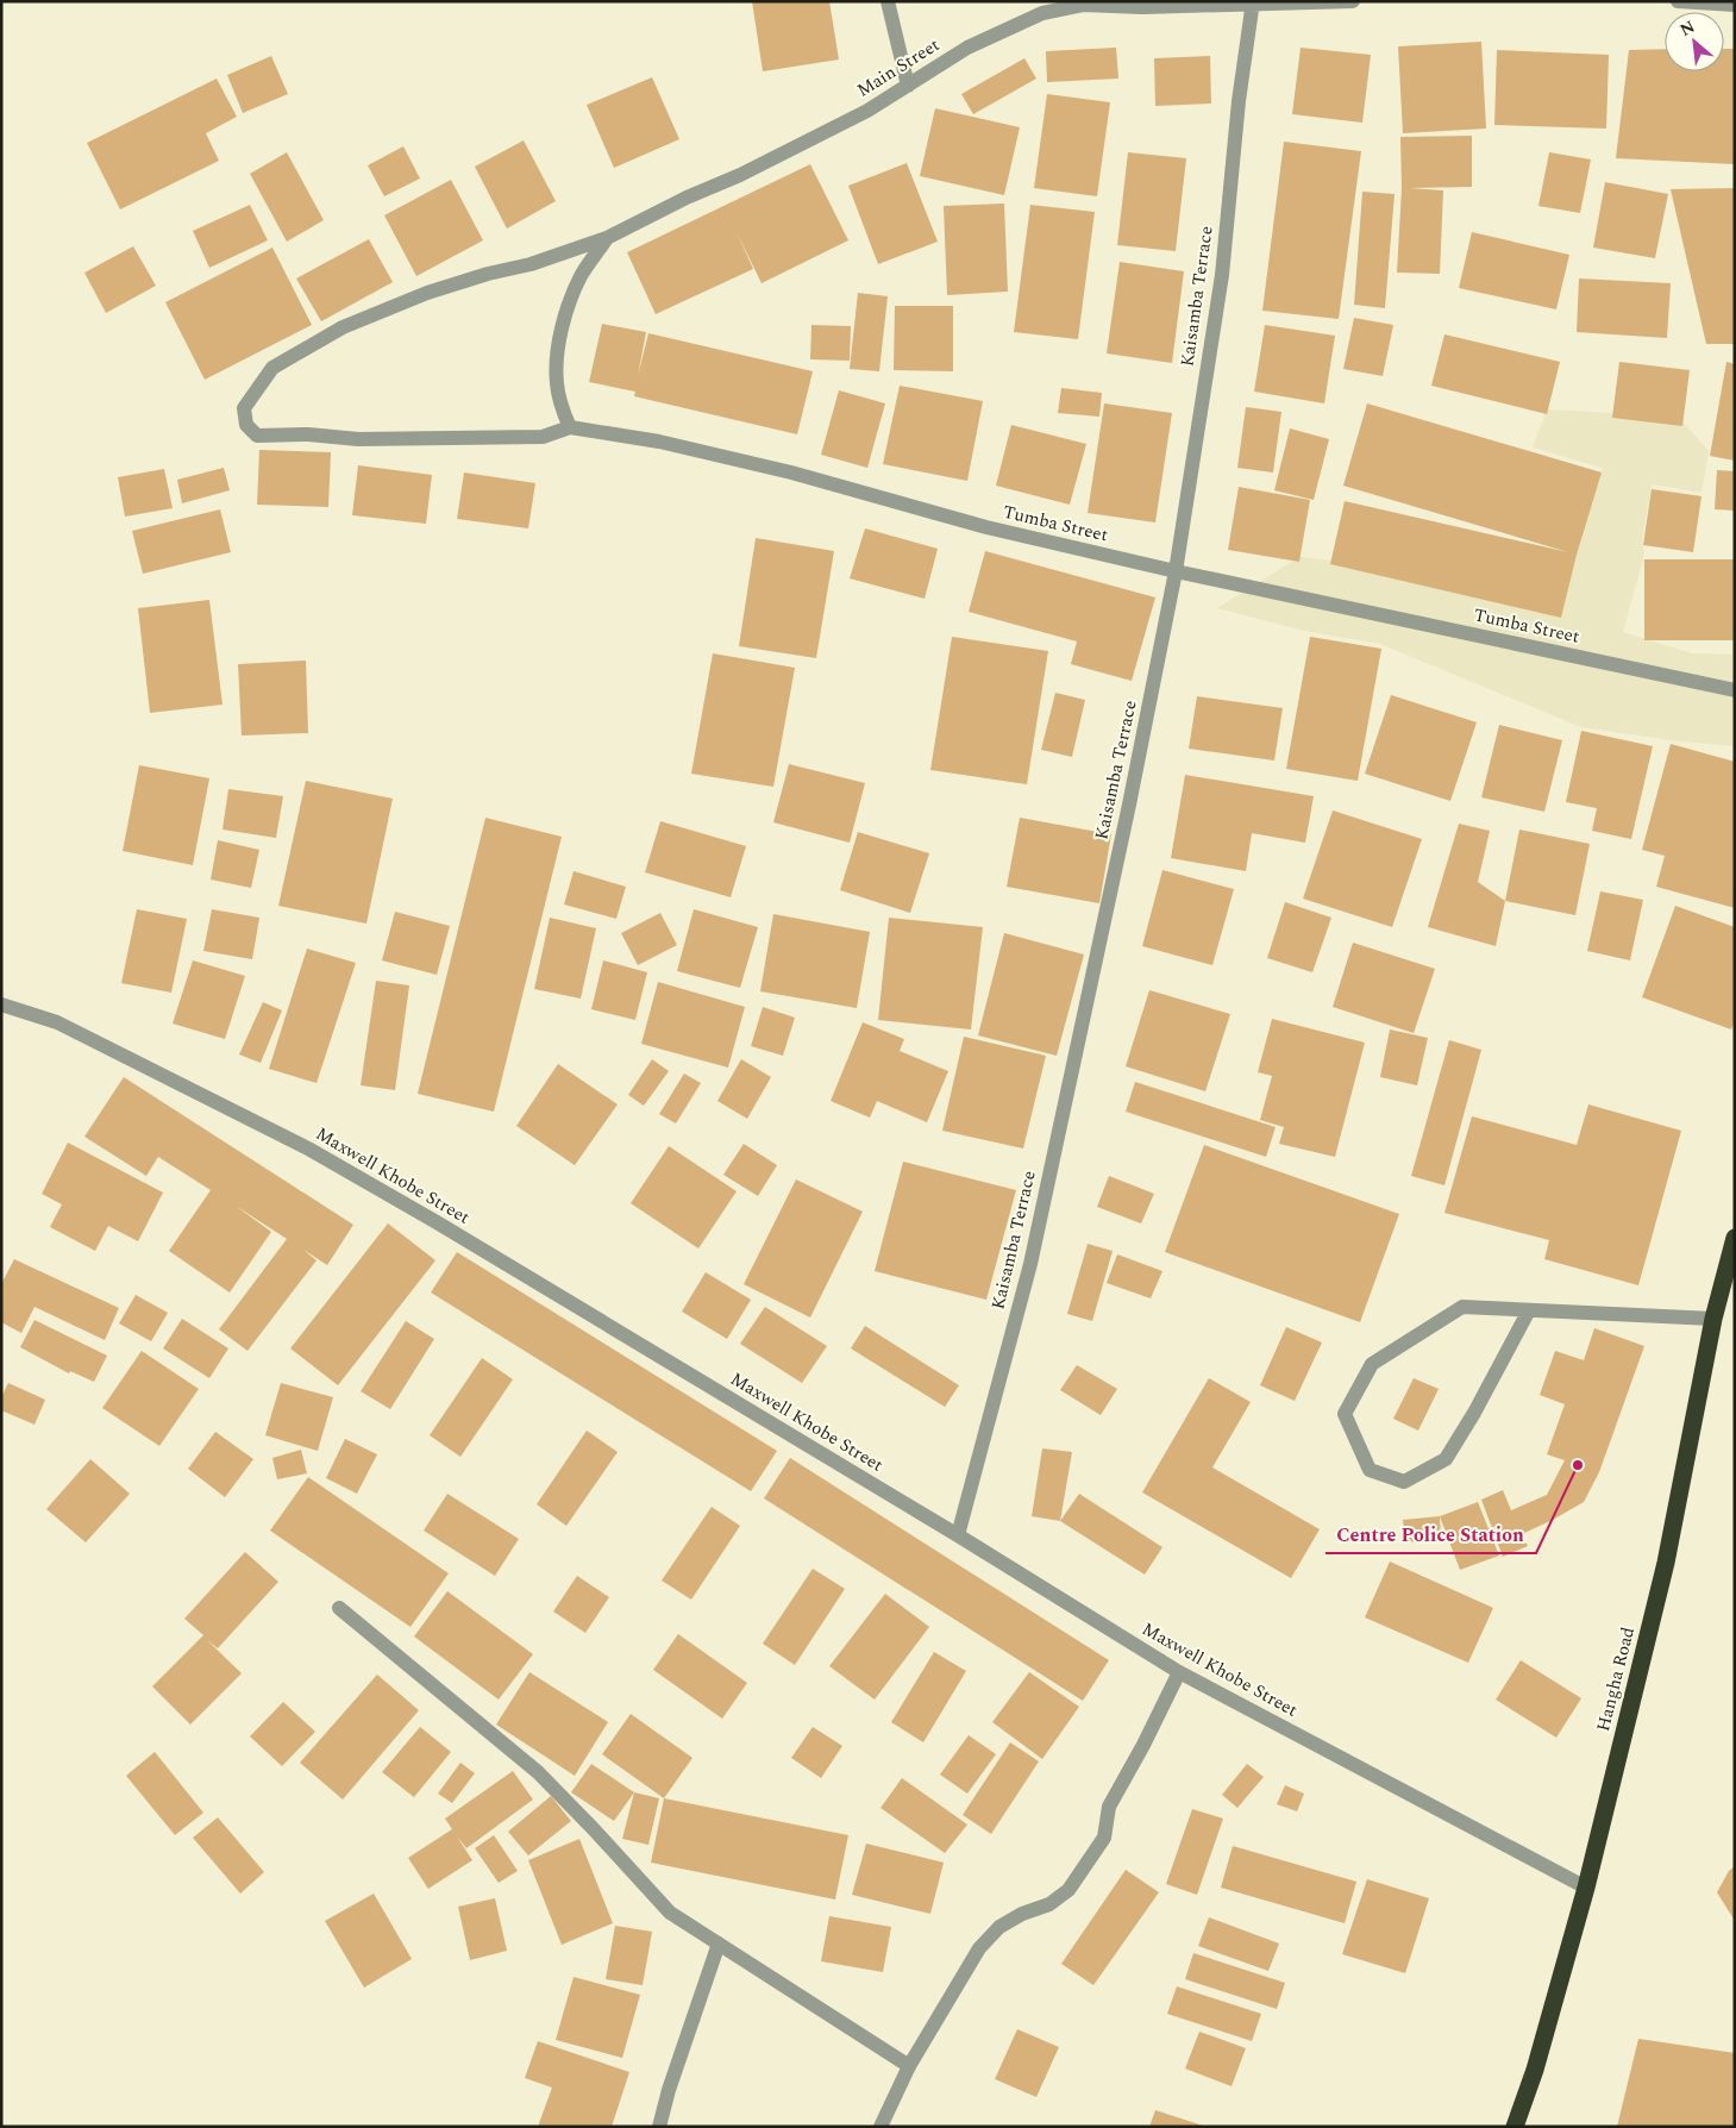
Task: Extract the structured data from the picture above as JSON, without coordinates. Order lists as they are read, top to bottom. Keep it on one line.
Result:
{"streets":{"highway":["Hangha Road"],"street":["Main Street","Kaisamba Terrace","Tumba Street","Maxwell Khobe Street"]},"crossings":[["Main Street","Kaisamba Terrace"],["Main Street","Tumba Street"],["Kaisamba Terrace","Tumba Street"],["Kaisamba Terrace","Maxwell Khobe Street"],["Maxwell Khobe Street","Hangha Road"]],"places":["Centre Police Station"],"north":"top left"}
